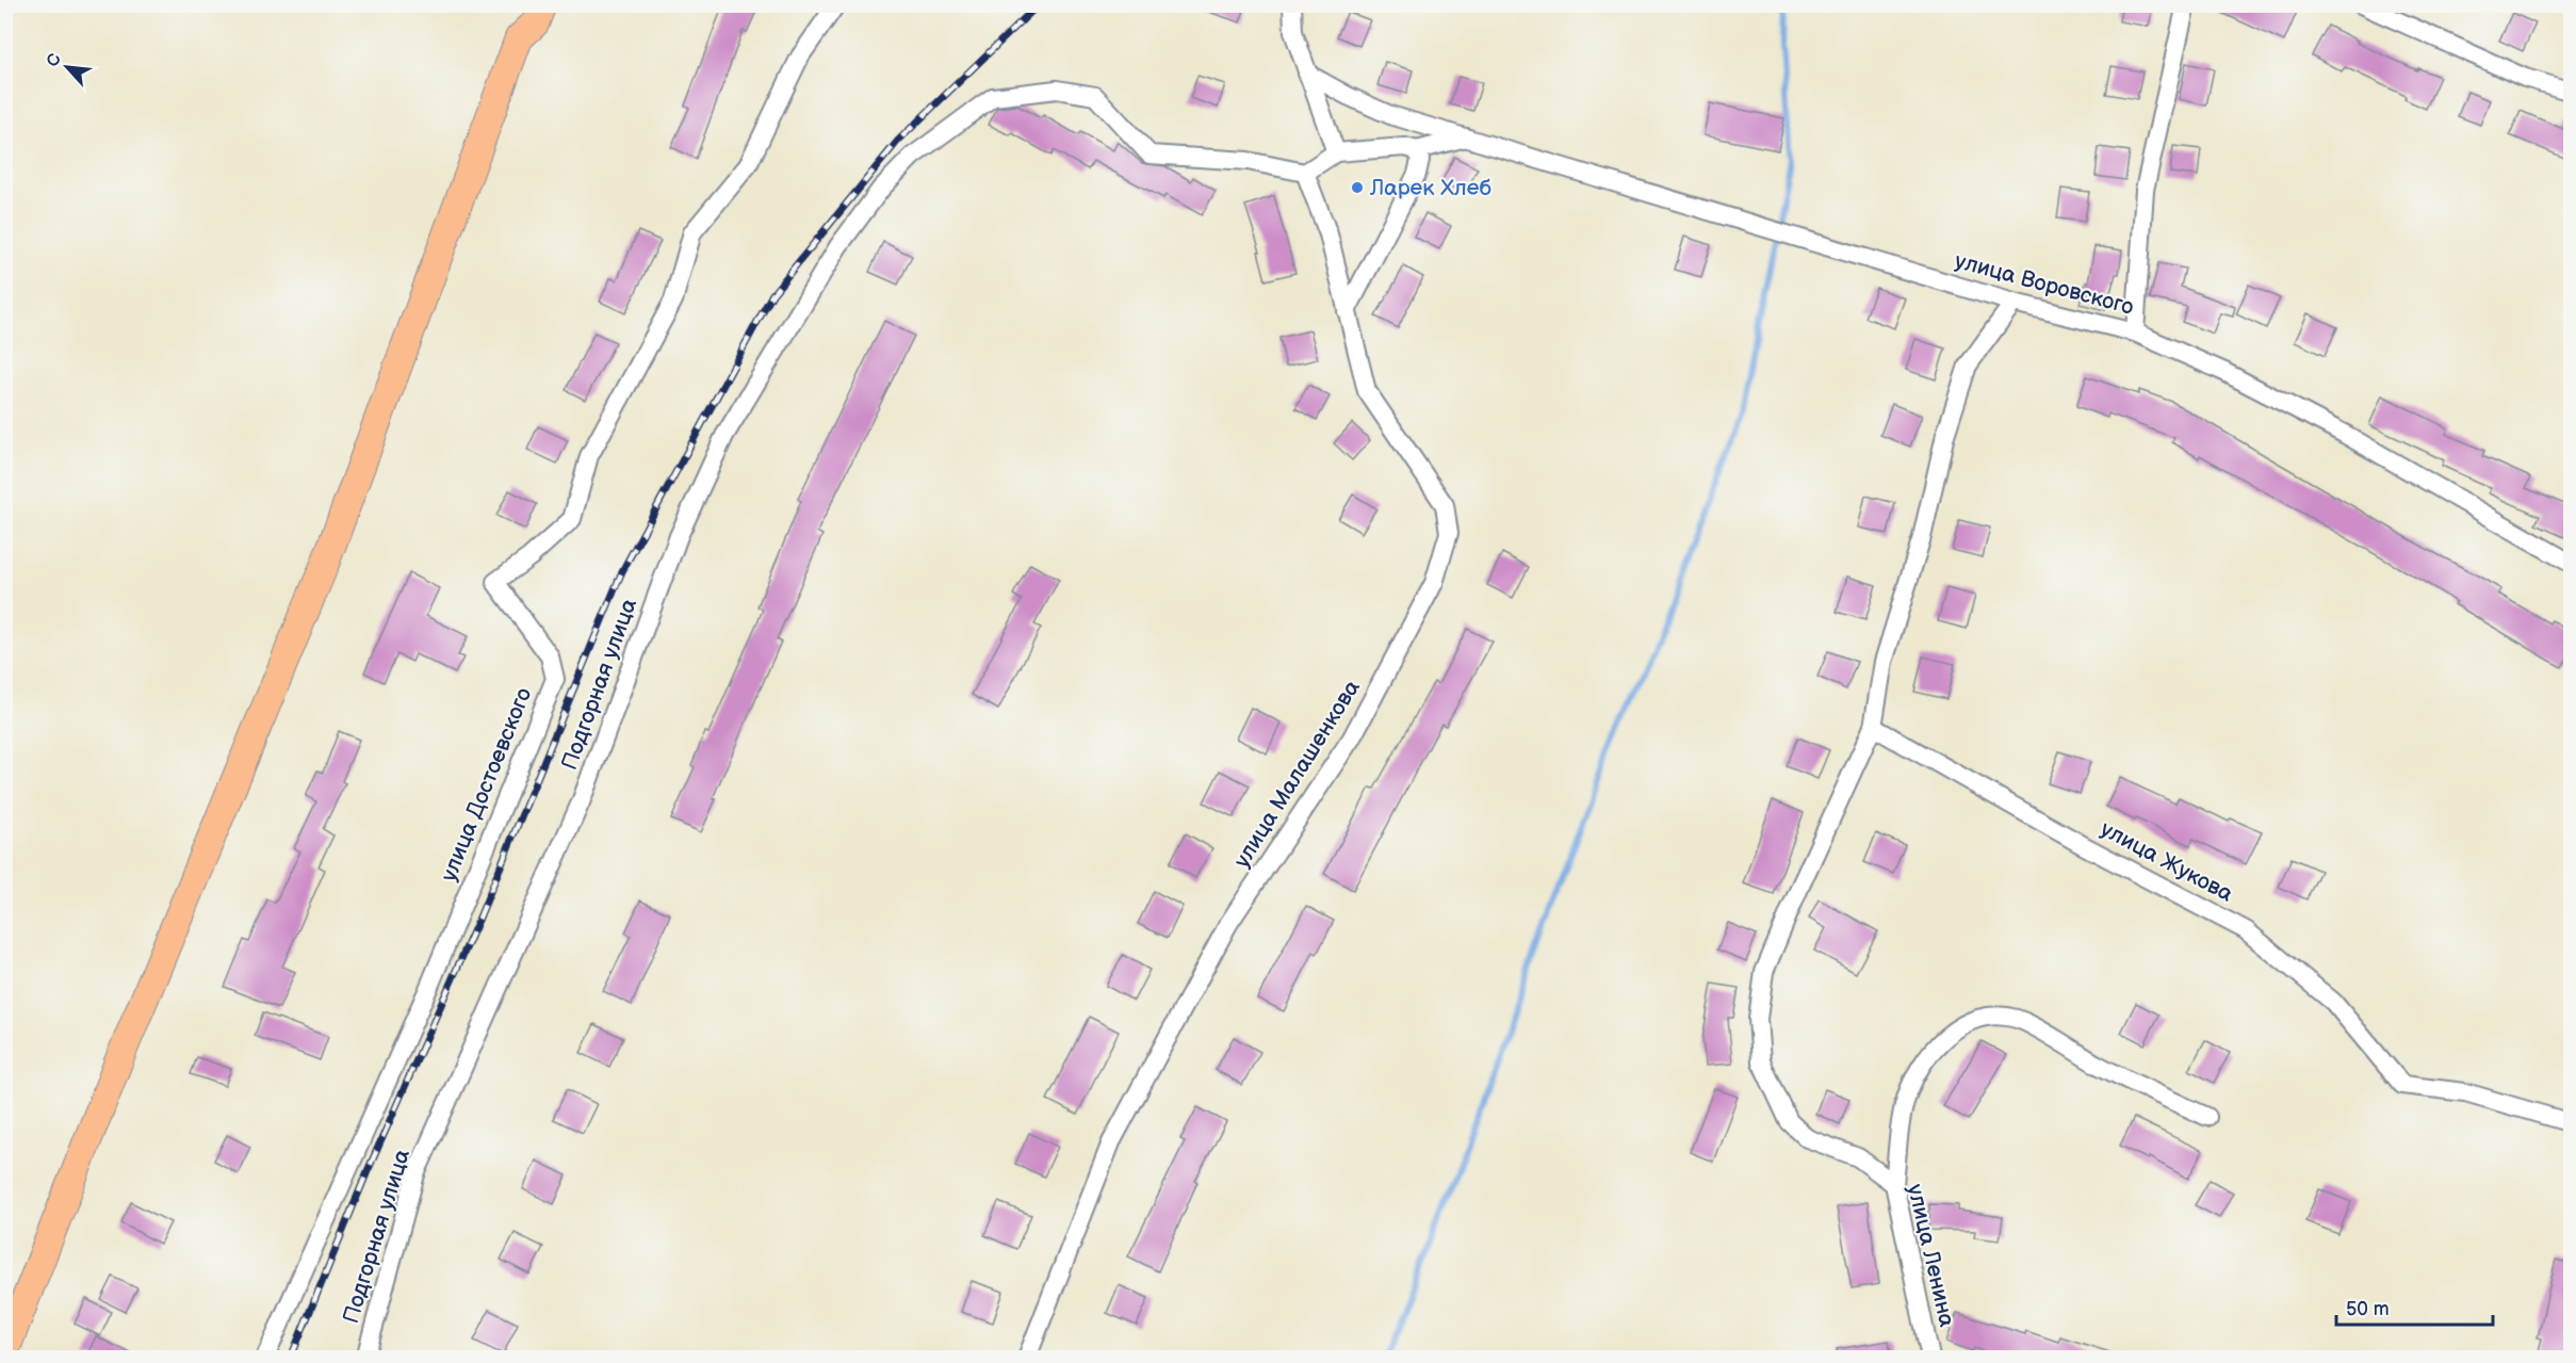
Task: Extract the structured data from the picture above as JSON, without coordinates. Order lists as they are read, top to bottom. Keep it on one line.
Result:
{"streets":{"street":["улица Воровского","Подгорная улица","улица Малашенкова","улица Достоевского","улица Жукова","улица Ленина"]},"crossings":[["Подгорная улица","улица Малашенкова"],["улица Жукова","улица Ленина"]],"places":["Ларек Хлеб"],"scale_bar":"50 m","north":"top left"}
